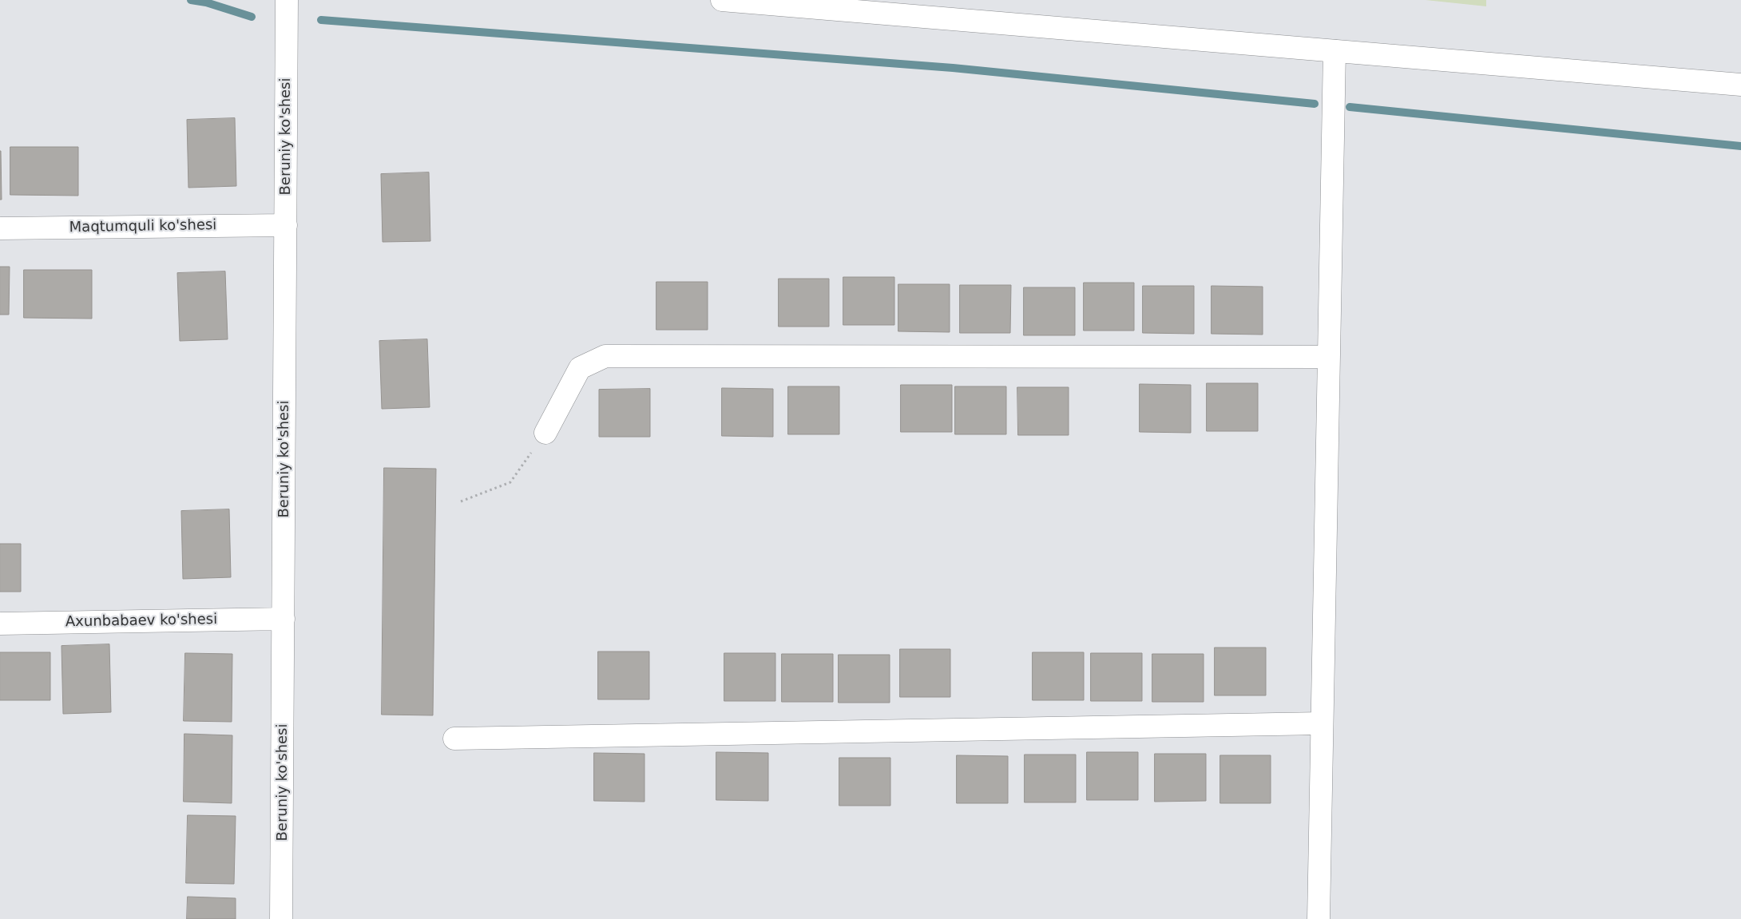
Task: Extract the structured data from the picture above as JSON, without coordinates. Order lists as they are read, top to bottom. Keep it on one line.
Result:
{"streets":{"street":["Beruniy ko'shesi","Maqtumquli ko'shesi","Axunbabaev ko'shesi"]},"crossings":[["Beruniy ko'shesi","Maqtumquli ko'shesi"],["Beruniy ko'shesi","Axunbabaev ko'shesi"]]}
